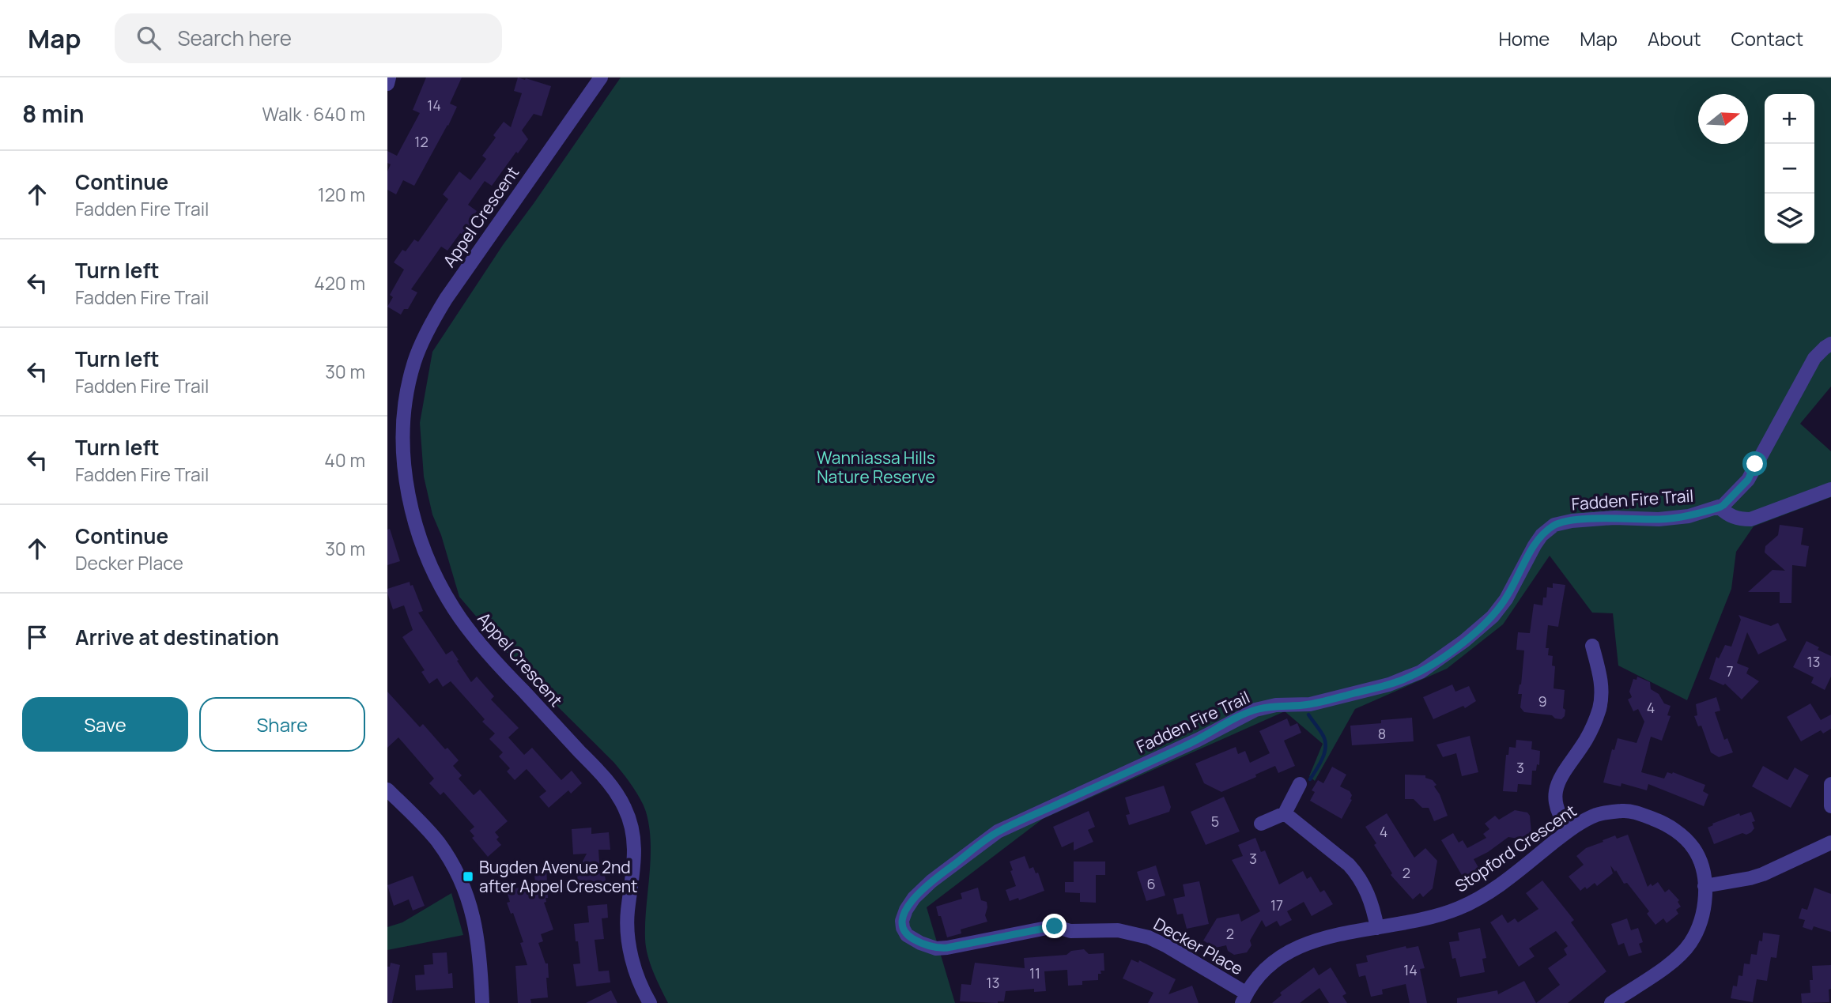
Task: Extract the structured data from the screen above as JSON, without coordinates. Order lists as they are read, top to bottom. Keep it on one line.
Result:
{"streets":{"street":["Appel Crescent","Fadden Fire Trail","Stopford Crescent","Decker Place"]},"crossings":[["Fadden Fire Trail","Decker Place"],["Stopford Crescent","Decker Place"]],"parks":["Wanniassa Hills Nature Reserve"],"places":{"transit":["Bugden Avenue 2nd after Appel Crescent"]},"house_numbers":["14","12","13","7","9","4","8","3","5","4","3","2","6","17","2","14","11","13"],"north":"right","page":{"header":"Map","search":"Search here","nav":["Home","Map","About","Contact"],"heading":["8 min","Walk · 640 m"],"map_buttons":["+","−"],"list":[["Continue","Fadden Fire Trail","120 m"],["Turn left","Fadden Fire Trail","420 m"],["Turn left","Fadden Fire Trail","30 m"],["Turn left","Fadden Fire Trail","40 m"],["Continue","Decker Place","30 m"],"Arrive at destination"],"buttons":["Save","Share"]}}
